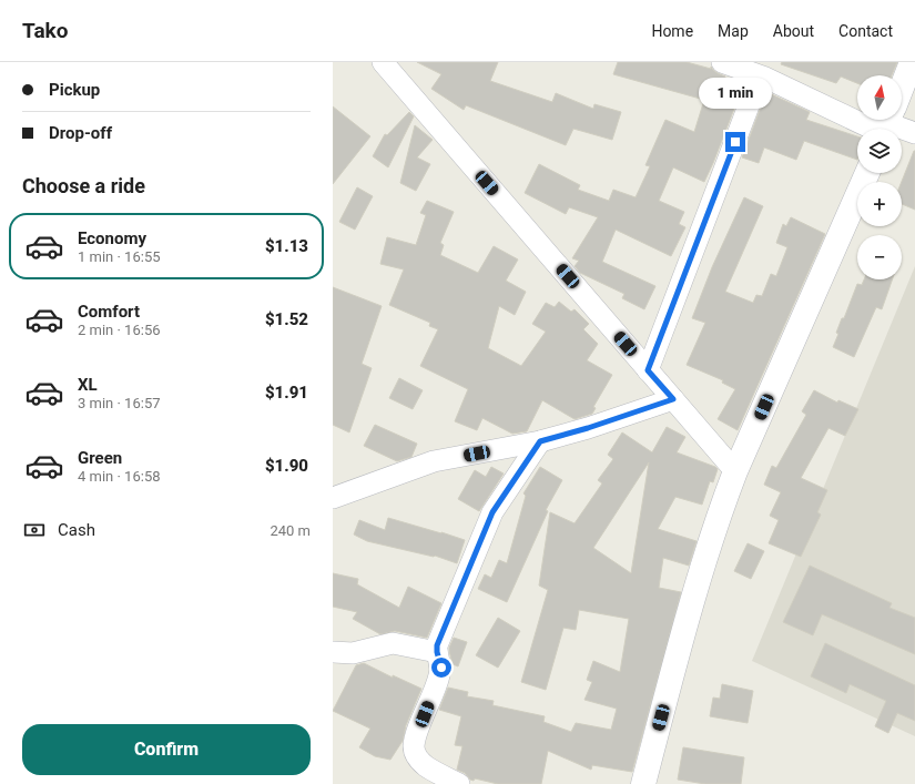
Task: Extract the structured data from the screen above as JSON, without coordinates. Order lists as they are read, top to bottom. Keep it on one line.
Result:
{"north":"top","page":{"header":"Tako","nav":["Home","Map","About","Contact"],"banner":["Pickup","Drop-off"],"map_buttons":["+","−"],"bubble":"1 min","heading":"Choose a ride","list":[{"name":"Economy","note":"1 min · 16:55","value":"$1.13"},{"name":"Comfort","note":"2 min · 16:56","value":"$1.52"},{"name":"XL","note":"3 min · 16:57","value":"$1.91"},{"name":"Green","note":"4 min · 16:58","value":"$1.90"}],"pay":["Cash","240 m"],"buttons":"Confirm"}}
